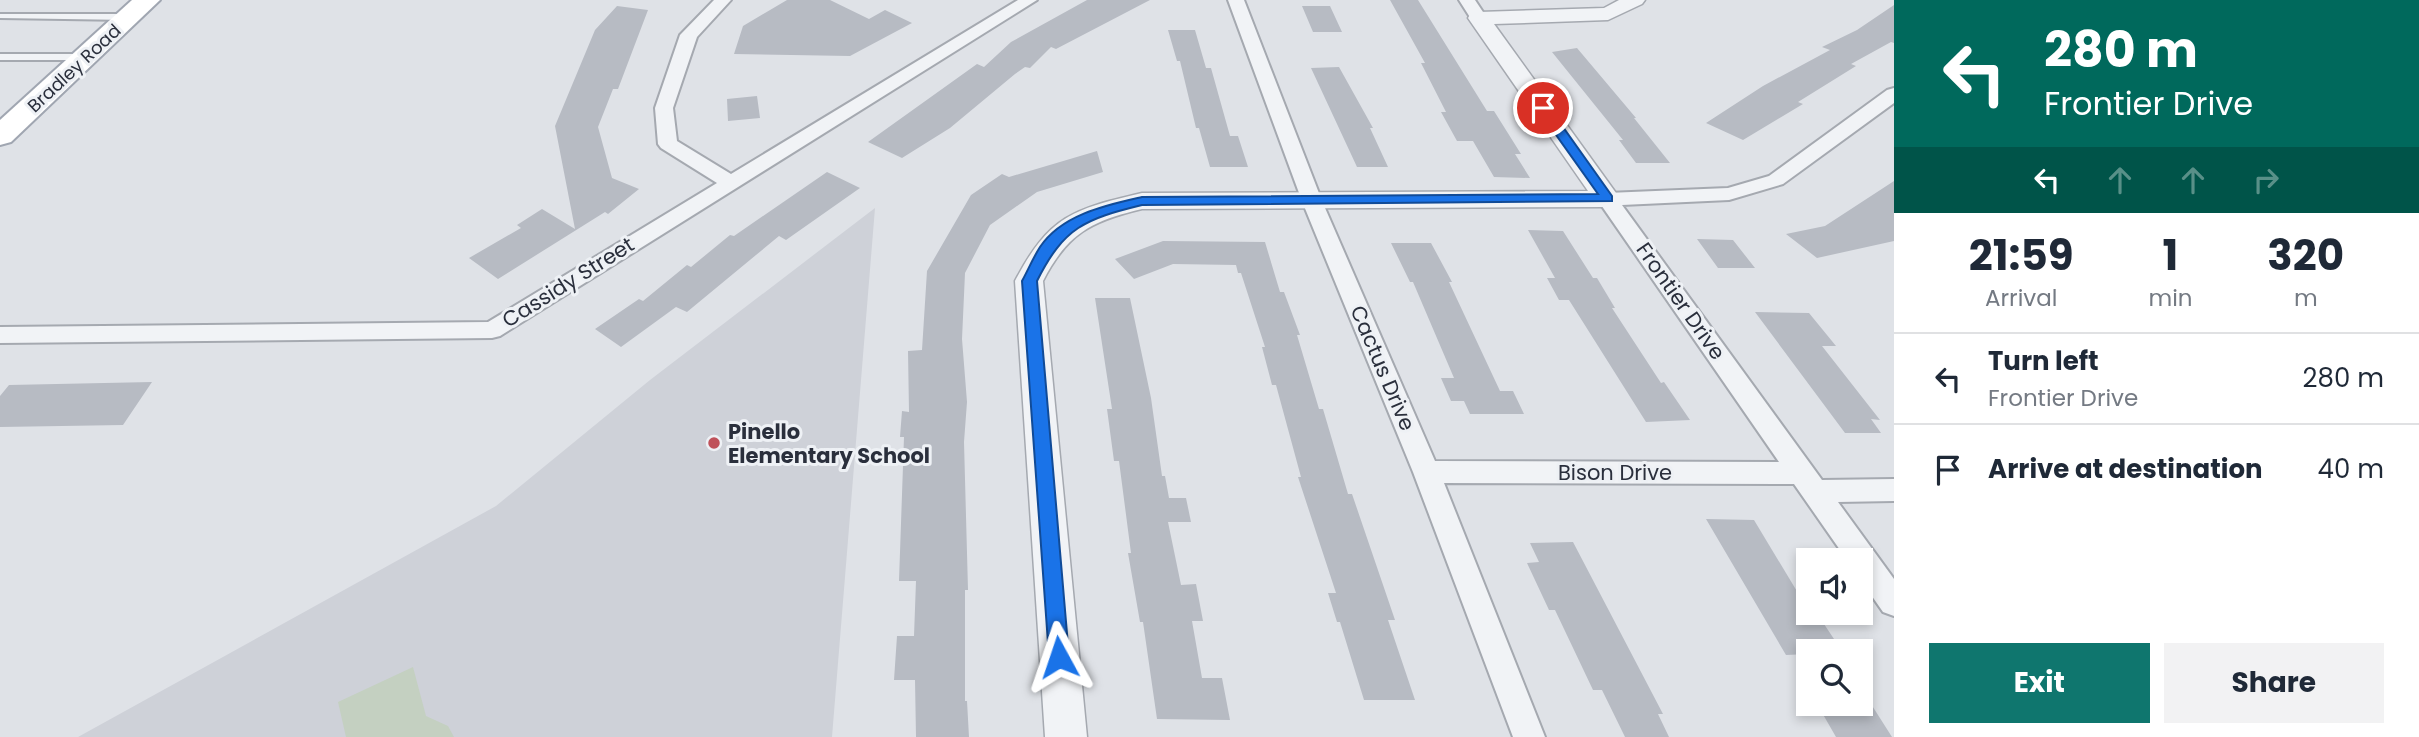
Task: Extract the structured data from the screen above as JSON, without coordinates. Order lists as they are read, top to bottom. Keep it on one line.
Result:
{"streets":{"main road":["Bradley Road"],"street":["Cassidy Street","Frontier Drive","Cactus Drive","Bison Drive"]},"crossings":[["Frontier Drive","Bison Drive"],["Cactus Drive","Bison Drive"]],"places":["Pinello Elementary School"],"page":{"turn":["280 m","Frontier Drive"],"eta":["21:59","Arrival","1","min","320","m"],"list":[{"name":"Turn left","note":"Frontier Drive","value":"280 m"},{"name":"Arrive at destination","value":"40 m"}],"buttons":["Exit","Share"]}}
